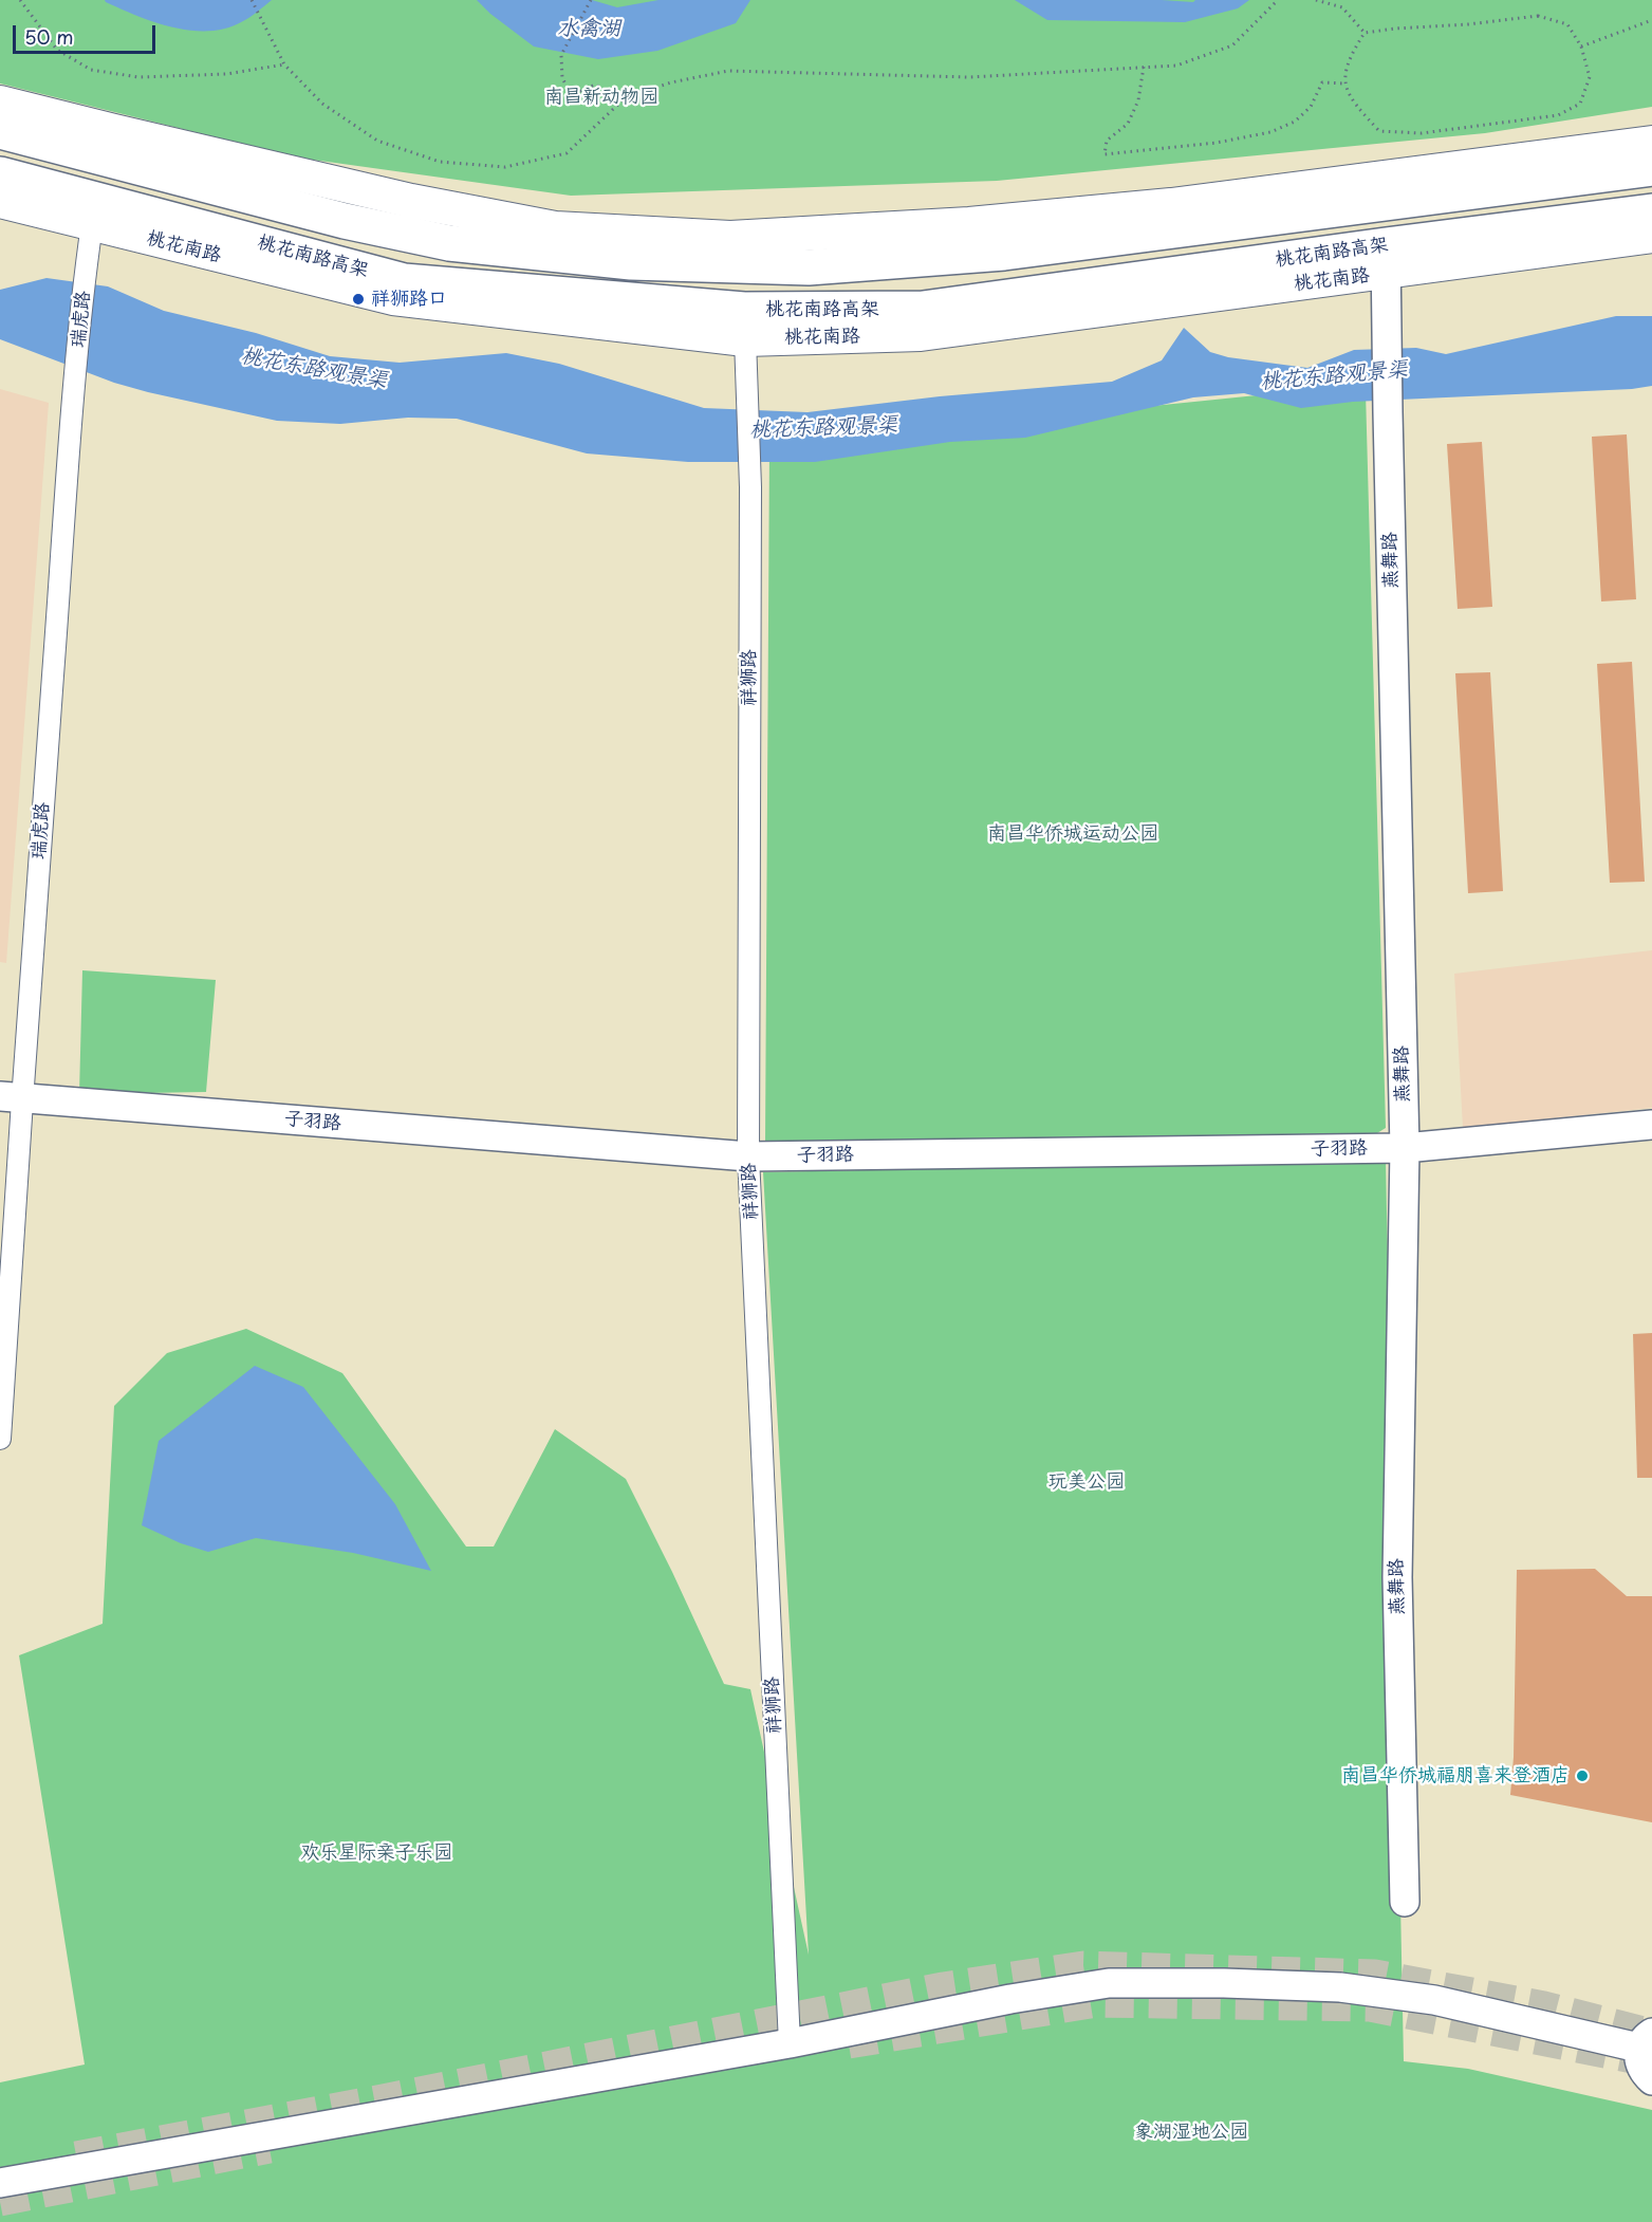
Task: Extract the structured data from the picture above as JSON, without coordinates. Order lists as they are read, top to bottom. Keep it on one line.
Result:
{"streets":{"highway":["桃花南路高架"],"main road":["桃花南路"],"street":["瑞虎路","燕舞路","祥狮路","子羽路"]},"crossings":[["桃花南路","桃花南路高架"],["桃花南路","瑞虎路"],["桃花南路","燕舞路"],["桃花南路","祥狮路"],["桃花南路高架","燕舞路"],["瑞虎路","子羽路"],["燕舞路","子羽路"],["祥狮路","子羽路"]],"water":["水禽湖","桃花东路观景渠"],"parks":["南昌新动物园","南昌华侨城运动公园","玩美公园","欢乐星际亲子乐园","象湖湿地公园"],"places":["祥狮路口","南昌华侨城福朋喜来登酒店"],"scale_bar":"50 m"}
